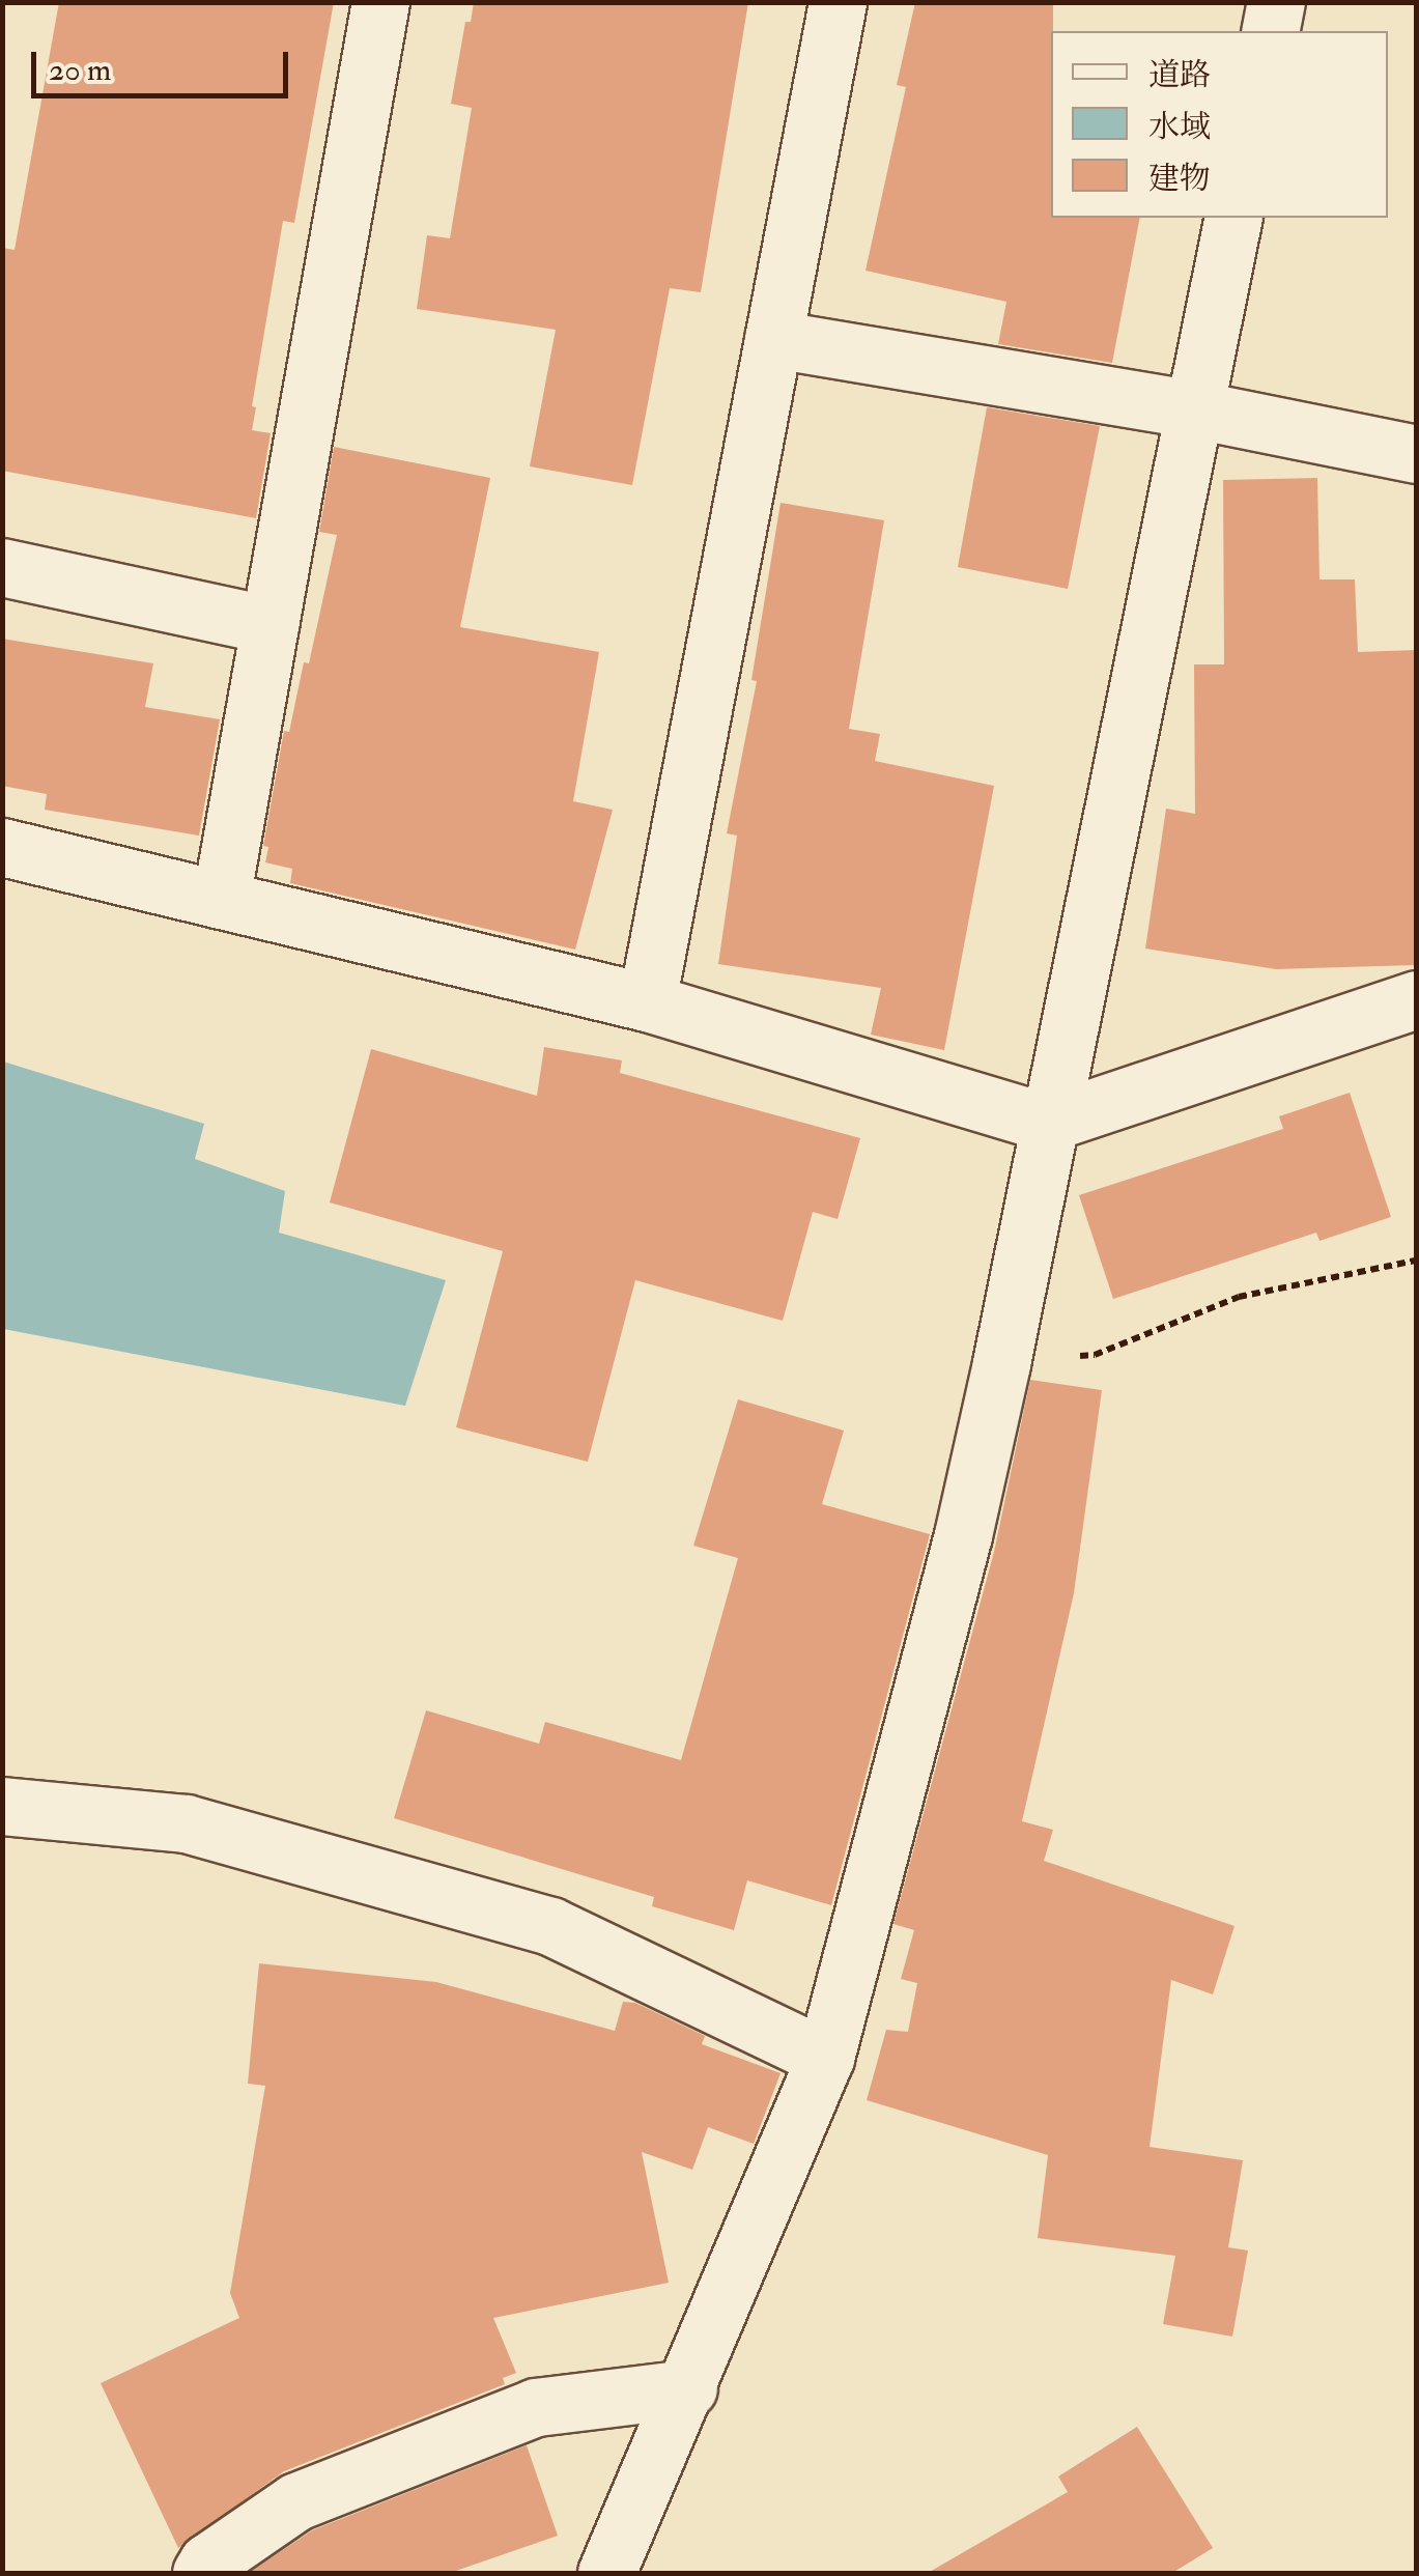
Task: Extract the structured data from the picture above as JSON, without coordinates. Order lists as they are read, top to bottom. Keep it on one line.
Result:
{"legend":["道路","水域","建物"],"scale_bar":"20 m"}
